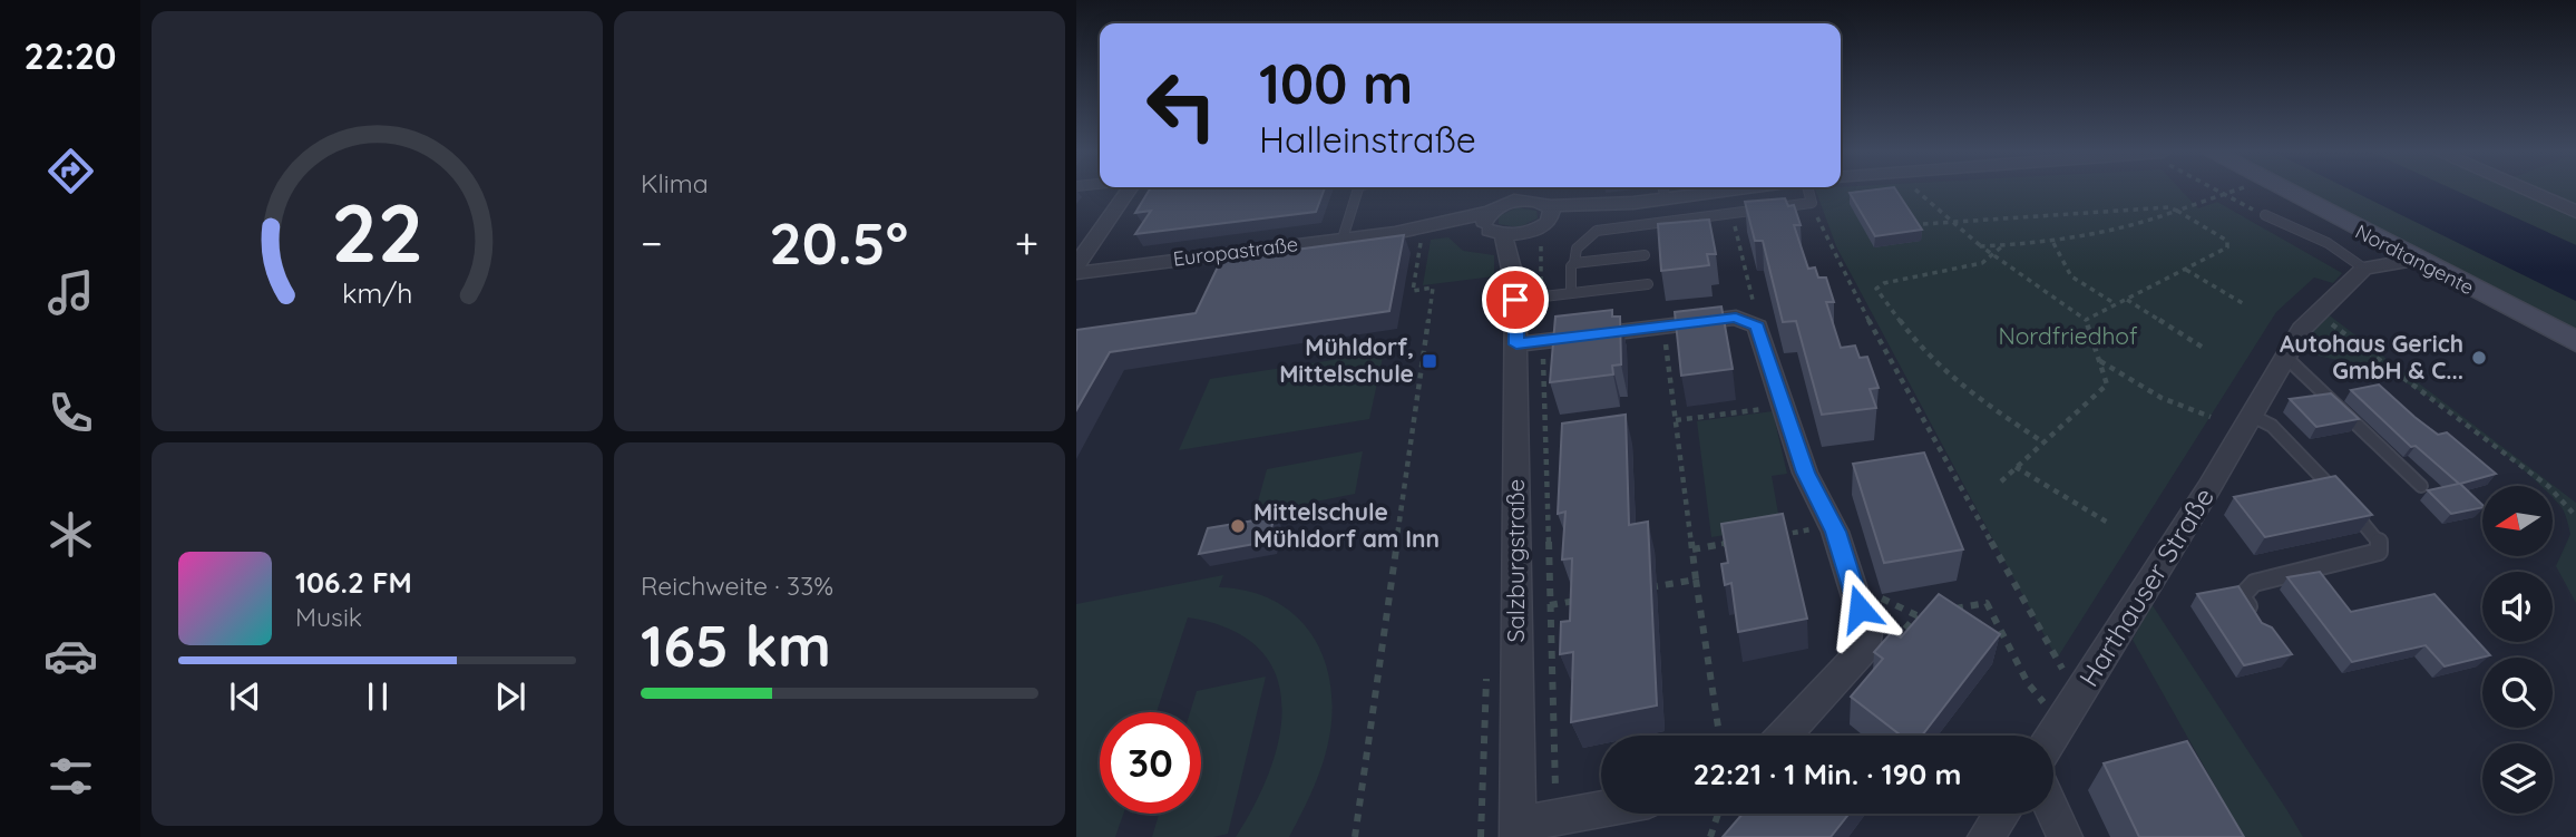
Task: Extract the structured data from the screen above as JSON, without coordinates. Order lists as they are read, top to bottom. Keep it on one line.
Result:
{"streets":{"main road":["Nordtangente"],"street":["Europastraße","Salzburgstraße","Harthauser Straße"]},"crossings":[["Europastraße","Salzburgstraße"],["Nordtangente","Harthauser Straße"]],"parks":["Nordfriedhof"],"places":{"other":["Autohaus Gerich GmbH & C...","Mittelschule Mühldorf am Inn"],"transit":["Mühldorf, Mittelschule"]},"north":"left","page":{"tabs":"22:20","tile":["Klima",["Reichweite · 33%","165 km"]],"turn":["100 m","Halleinstraße"],"heat":["−","20.5°","+"],"song":["106.2 FM","Musik"],"limit":"30","trip":"22:21 · 1 Min. · 190 m","gauge":["22","km/h"]}}
